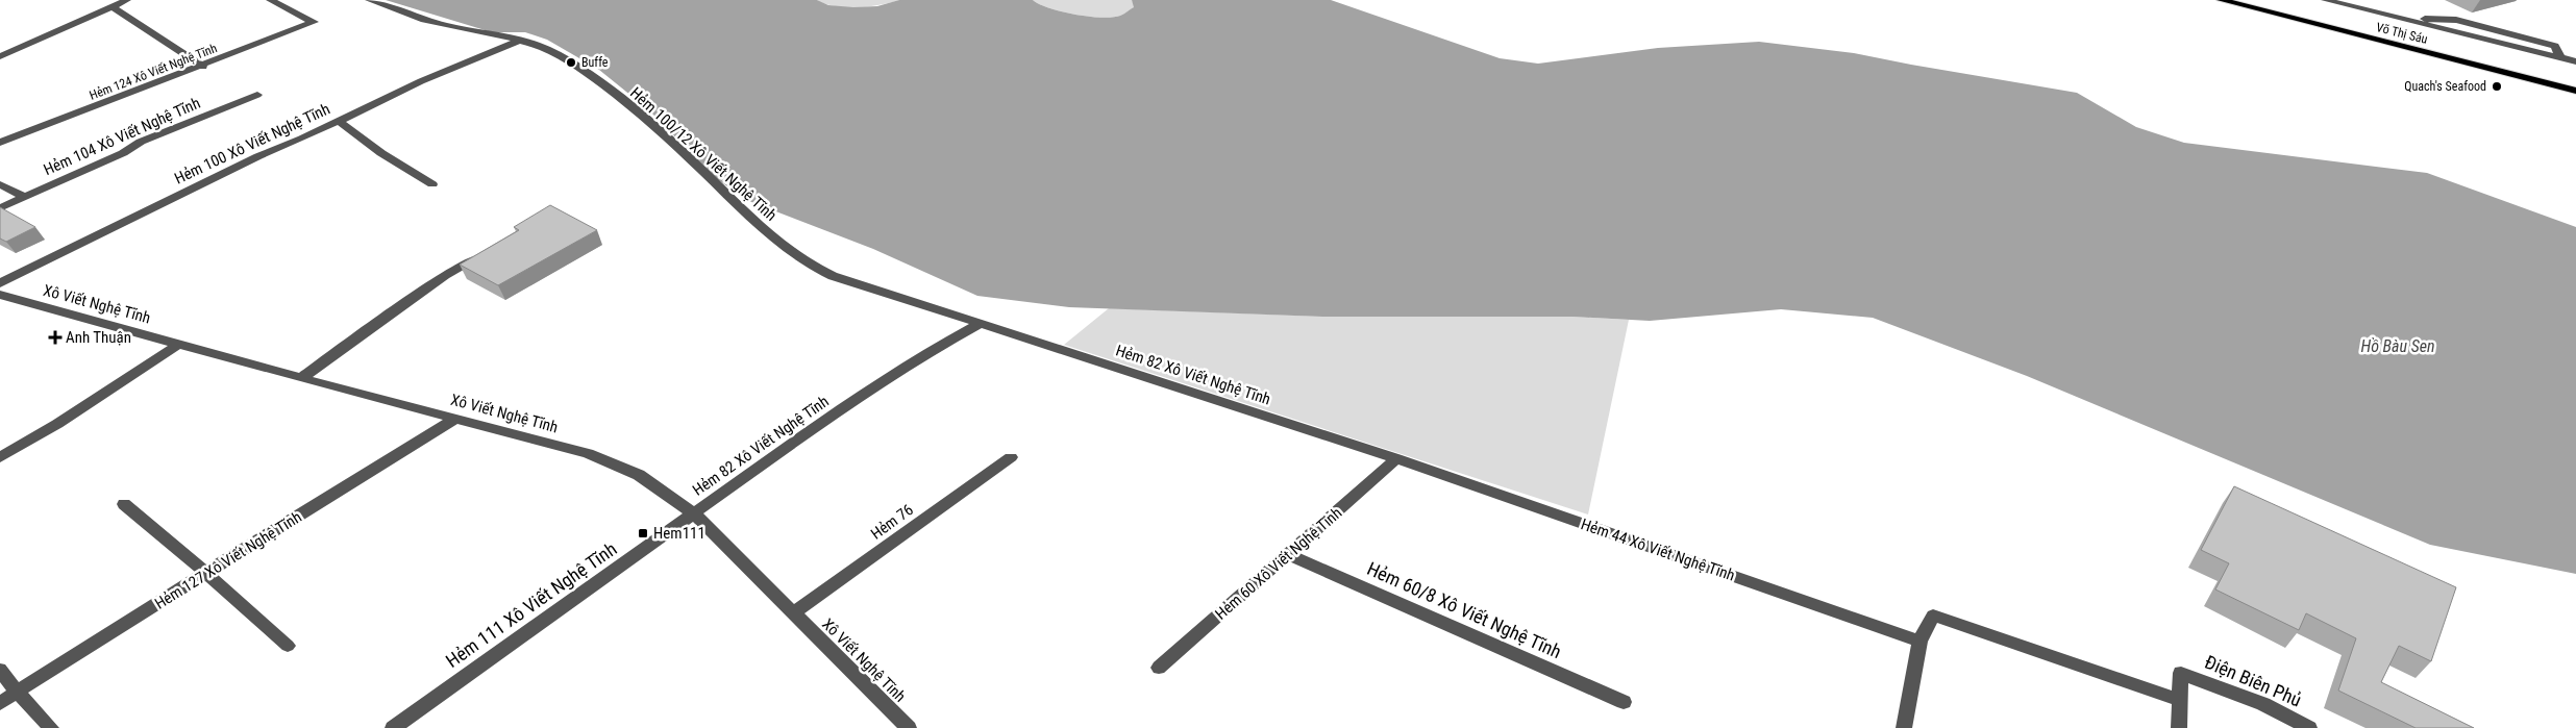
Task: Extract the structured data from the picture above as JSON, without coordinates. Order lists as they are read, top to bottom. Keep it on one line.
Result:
{"streets":{"main road":["Võ Thị Sáu"],"street":["Hẻm 124 Xô Viết Nghệ Tĩnh","Hẻm 104 Xô Viết Nghệ Tĩnh","Hẻm 100 Xô Viết Nghệ Tĩnh","Hẻm 100/12 Xô Viết Nghệ Tĩnh","Xô Viết Nghệ Tĩnh","Hẻm 82 Xô Viết Nghệ Tĩnh","Hẻm 76","Hẻm 44 Xô Viết Nghệ Tĩnh","Hẻm 127 Xô Viết Nghệ Tĩnh","Hẻm 60 Xô Viết Nghệ Tĩnh","Hẻm 111 Xô Viết Nghệ Tĩnh","Hẻm 60/8 Xô Viết Nghệ Tĩnh","Điện Biên Phủ"]},"crossings":[["Hẻm 100 Xô Viết Nghệ Tĩnh","Hẻm 100/12 Xô Viết Nghệ Tĩnh"],["Hẻm 100/12 Xô Viết Nghệ Tĩnh","Hẻm 82 Xô Viết Nghệ Tĩnh"],["Xô Viết Nghệ Tĩnh","Hẻm 82 Xô Viết Nghệ Tĩnh"],["Xô Viết Nghệ Tĩnh","Hẻm 76"],["Xô Viết Nghệ Tĩnh","Hẻm 127 Xô Viết Nghệ Tĩnh"],["Xô Viết Nghệ Tĩnh","Hẻm 111 Xô Viết Nghệ Tĩnh"],["Hẻm 82 Xô Viết Nghệ Tĩnh","Hẻm 44 Xô Viết Nghệ Tĩnh"],["Hẻm 82 Xô Viết Nghệ Tĩnh","Hẻm 60 Xô Viết Nghệ Tĩnh"],["Hẻm 82 Xô Viết Nghệ Tĩnh","Hẻm 111 Xô Viết Nghệ Tĩnh"],["Hẻm 44 Xô Viết Nghệ Tĩnh","Hẻm 60 Xô Viết Nghệ Tĩnh"],["Hẻm 60 Xô Viết Nghệ Tĩnh","Hẻm 60/8 Xô Viết Nghệ Tĩnh"]],"water":["Hồ Bàu Sen"],"places":{"other":["Buffe","Quach's Seafood"],"health":["Anh Thuận"],"transit":["Hem111"]}}
